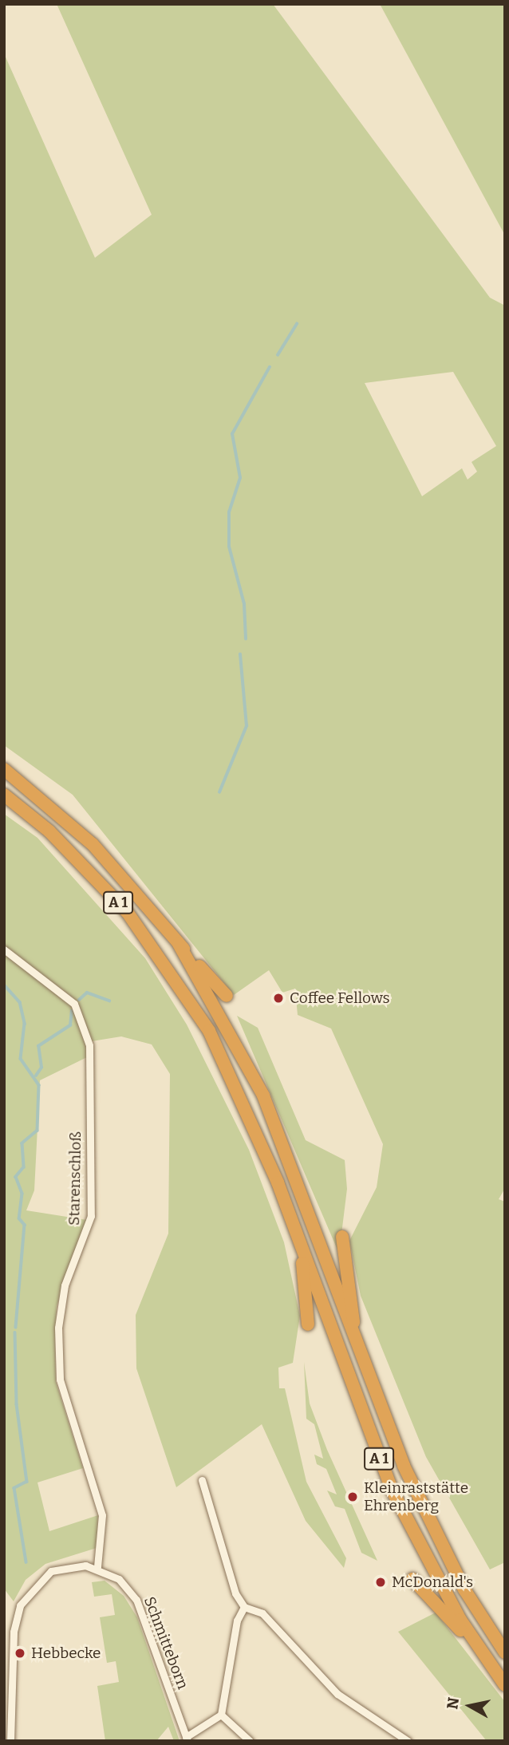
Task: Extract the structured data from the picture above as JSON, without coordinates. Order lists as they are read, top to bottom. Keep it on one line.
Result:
{"streets":{"highway":["A 1"],"street":["Starenschloß","Schmitteborn"]},"crossings":[["Starenschloß","Schmitteborn"]],"places":["Coffee Fellows","Kleinraststätte Ehrenberg","McDonald's","Hebbecke"],"north":"left"}
